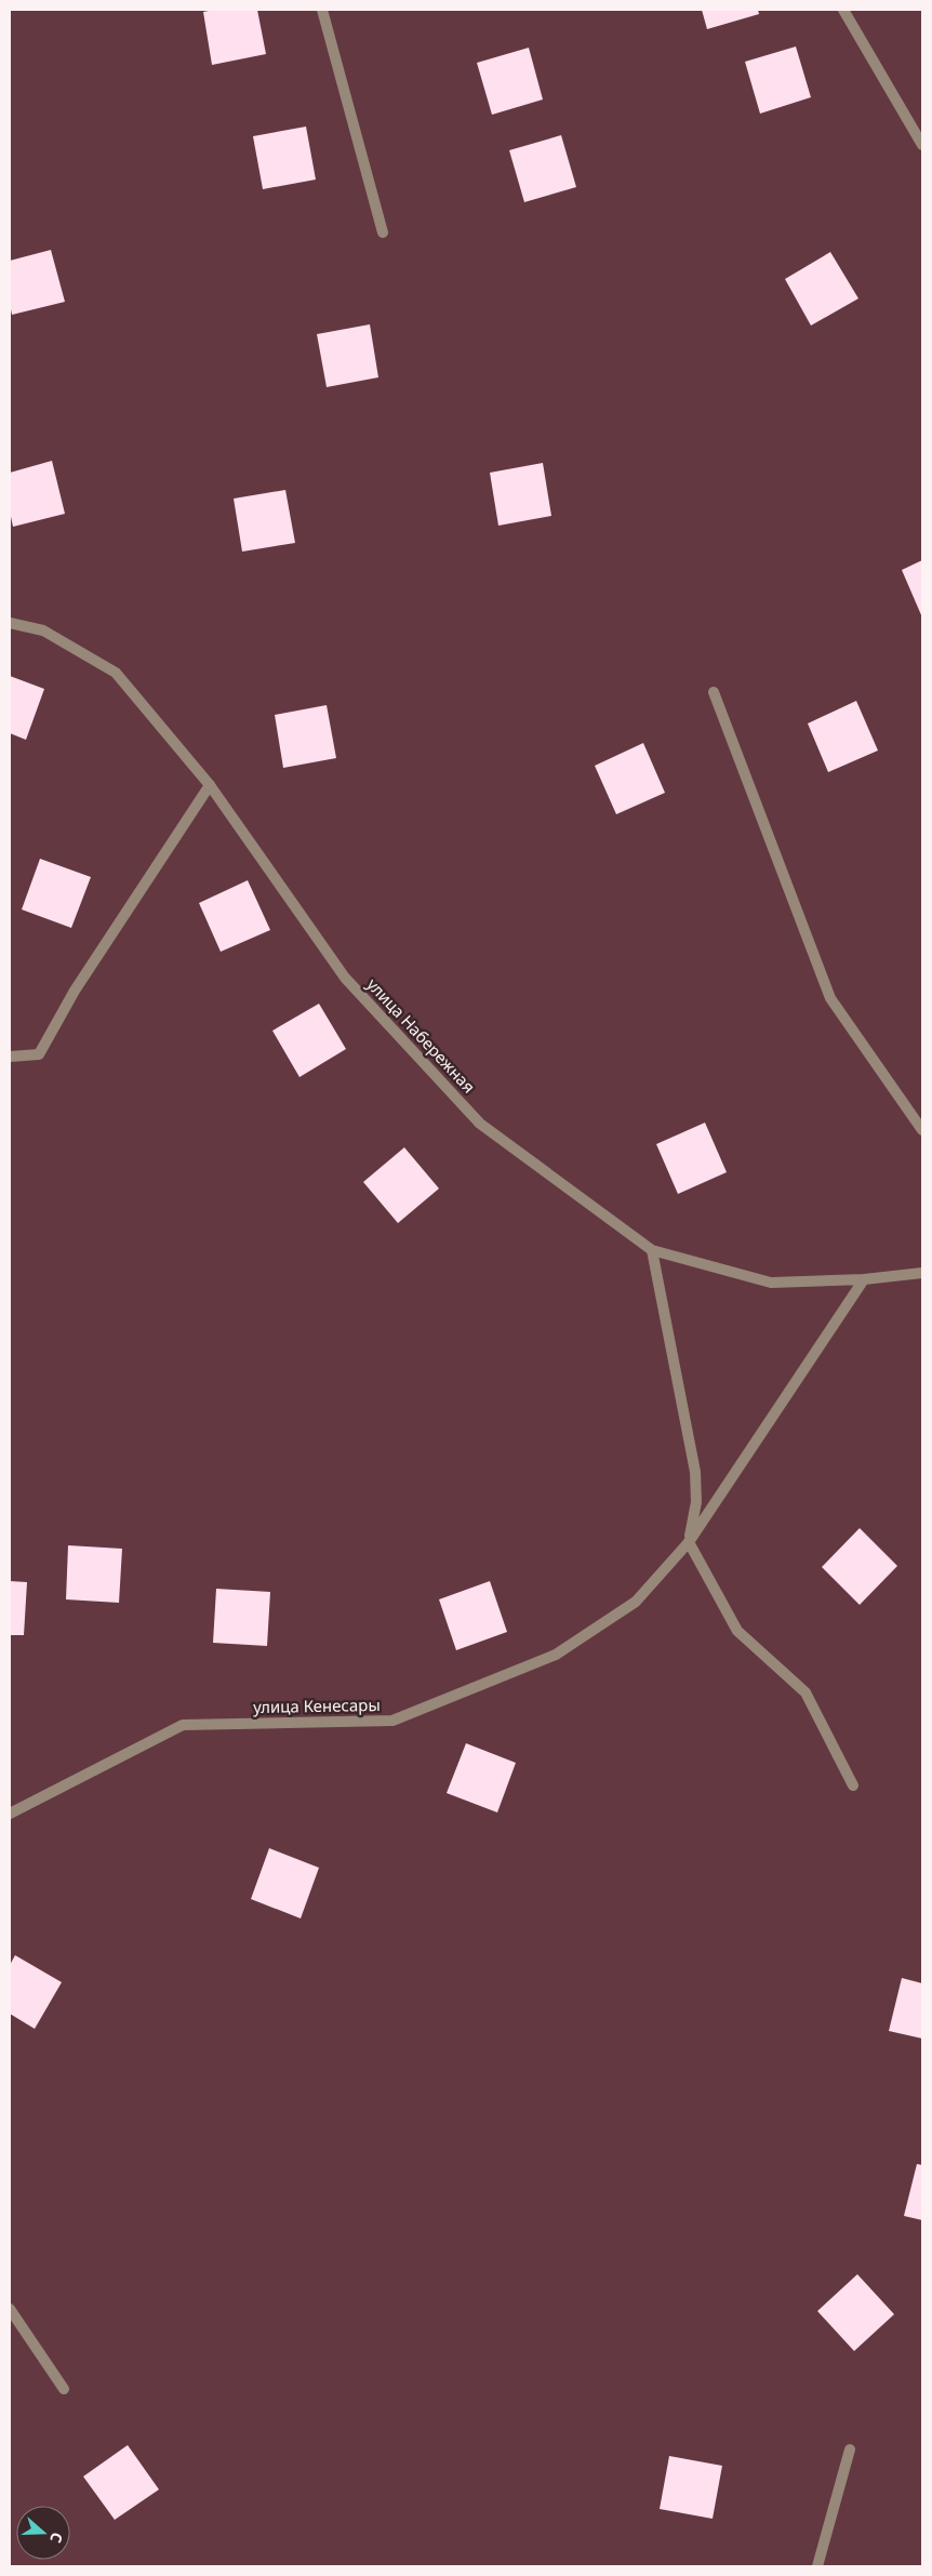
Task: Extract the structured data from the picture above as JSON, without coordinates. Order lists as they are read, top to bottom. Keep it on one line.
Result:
{"streets":{"street":["улица Набережная","улица Кенесары"]},"crossings":[["улица Набережная","улица Кенесары"]],"north":"right"}
